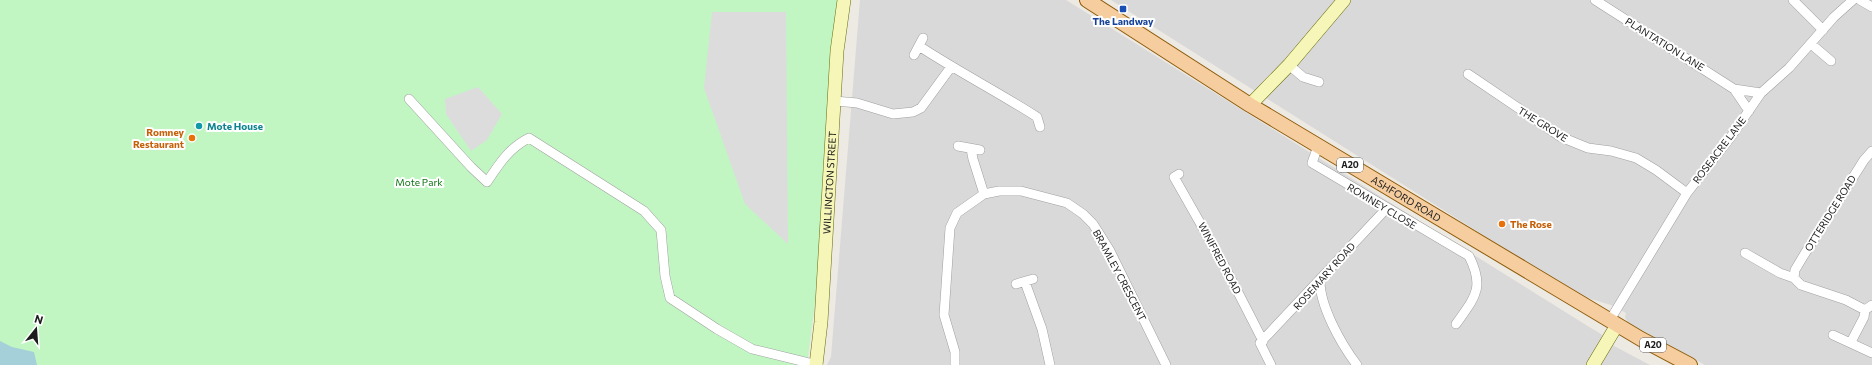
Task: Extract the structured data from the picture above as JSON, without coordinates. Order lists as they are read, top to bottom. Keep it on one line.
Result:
{"streets":{"main road":["A20","ASHFORD ROAD"],"street":["PLANTATION LANE","THE GROVE","ROSEACRE LANE","WILLINGTON STREET","ROMNEY CLOSE","OTTERIDGE ROAD","WINIFRED ROAD","BRAMLEY CRESCENT","ROSEMARY ROAD"]},"crossings":[["PLANTATION LANE","ROSEACRE LANE"],["THE GROVE","ROSEACRE LANE"],["ROSEACRE LANE","ASHFORD ROAD"],["ASHFORD ROAD","ROMNEY CLOSE"],["ROMNEY CLOSE","ROSEMARY ROAD"],["WINIFRED ROAD","ROSEMARY ROAD"]],"parks":["Mote Park"],"places":{"transit":["The Landway"],"other":["Mote House","Romney Restaurant","The Rose"]},"north":"top"}
